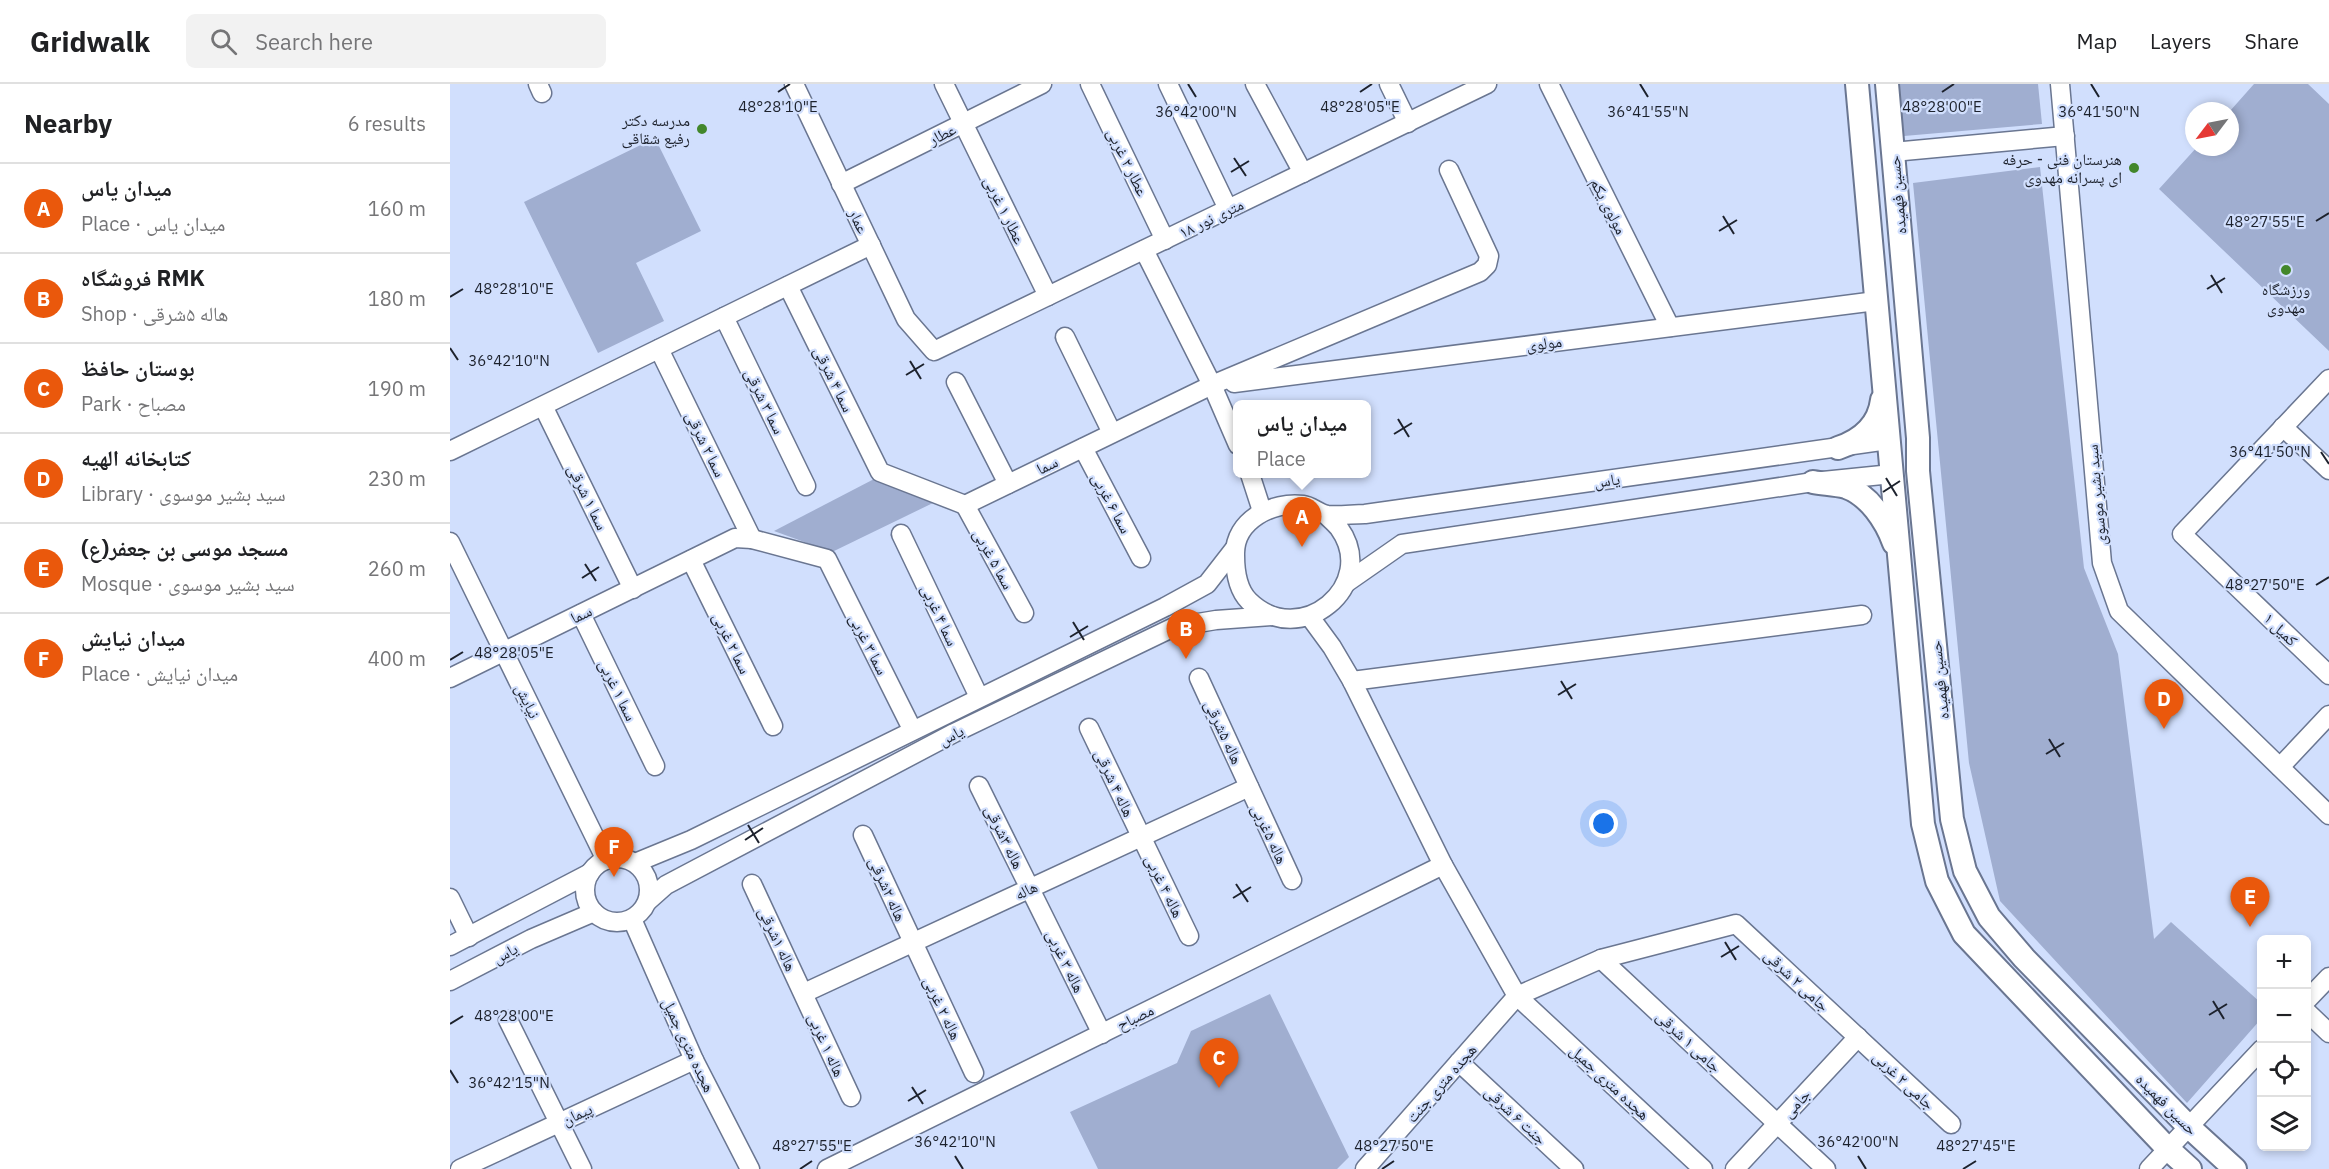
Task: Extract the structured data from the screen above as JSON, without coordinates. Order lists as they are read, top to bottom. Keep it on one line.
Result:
{"streets":{"main road":["حسین فهمیده"],"street":["عطار","عطار ۲ غربی","مولوی یکم","عطار ۱ غربی","۱۸ متری نور","عمار","مولوی","سما ۴ شرقی","سما ۳ شرقی","سما ۲ شرقی","سما","یاس","سید بشیر موسوی","سما ۱ شرقی","سما ۶ غربی","سما ۵ غربی","سما ۴ غربی","کمیل ۱","سما ۲ غربی","سما ۳ غربی","سما ۱ غربی","نیایش","هاله ۵شرقی","هاله ۴ شرقی","هاله ۵غربی","هاله ۳شرقی","هاله ۴ غربی","هاله ۲شرقی","هاله","هاله ۱شرقی","هاله ۳ غربی","جامی ۲ شرقی","هاله ۲ غربی","مصباح","جامی ۱ شرقی","هجده متری جمیل","هاله ۱ غربی","جامی ۲ غربی","هجده متری جنت","جامی","پیمان","جنت ۶ شرقی"]},"crossings":[["عطار","عطار ۱ غربی"],["عطار","عمار"],["عطار ۲ غربی","۱۸ متری نور"],["حسین فهمیده","مولوی"],["حسین فهمیده","یاس"],["مولوی یکم","مولوی"],["عطار ۱ غربی","۱۸ متری نور"],["۱۸ متری نور","عمار"],["مولوی","سما"],["سما ۴ شرقی","سما"],["سما ۴ شرقی","سما ۵ غربی"],["سما ۲ شرقی","سما"],["سما","سما ۱ شرقی"],["سما","سما ۶ غربی"],["سما","سما ۵ غربی"],["سما","سما ۲ غربی"],["سما","سما ۳ غربی"],["سما","سما ۱ غربی"],["سما","نیایش"],["یاس","سما ۴ غربی"],["یاس","سما ۳ غربی"],["یاس","نیایش"],["یاس","هجده متری جمیل"],["نیایش","هجده متری جمیل"],["هاله ۵شرقی","هاله ۵غربی"],["هاله ۵شرقی","هاله"],["هاله ۴ شرقی","هاله ۴ غربی"],["هاله ۴ شرقی","هاله"],["هاله ۵غربی","هاله"],["هاله ۳شرقی","هاله"],["هاله ۳شرقی","هاله ۳ غربی"],["هاله ۴ غربی","هاله"],["هاله ۲شرقی","هاله"],["هاله ۲شرقی","هاله ۲ غربی"],["هاله","هاله ۱شرقی"],["هاله","هاله ۳ غربی"],["هاله","هاله ۲ غربی"],["هاله","هاله ۱ غربی"],["هاله ۱شرقی","هاله ۱ غربی"],["هاله ۳ غربی","مصباح"],["جامی ۲ شرقی","جامی ۱ شرقی"],["جامی ۲ شرقی","جامی ۲ غربی"],["جامی ۲ شرقی","جامی"],["جامی ۱ شرقی","جامی"],["هجده متری جمیل","هجده متری جنت"],["هجده متری جمیل","پیمان"],["جامی ۲ غربی","جامی"],["هجده متری جنت","جنت ۶ شرقی"]],"places":["مدرسه دکتر رفیع شقاقی","هنرستان فنی - حرفه ای پسرانه مهدوی","ورزشگاه مهدوی"],"north":"bottom left","page":{"header":"Gridwalk","search":"Search here","nav":["Map","Layers","Share"],"heading":["Nearby","6 results"],"list":[{"mark":"A","name":"میدان یاس","note":"Place · میدان یاس","value":"160 m"},{"mark":"B","name":"فروشگاه RMK","note":"Shop · هاله ۵شرقی","value":"180 m"},{"mark":"C","name":"بوستان حافظ","note":"Park · مصباح","value":"190 m"},{"mark":"D","name":"کتابخانه الهیه","note":"Library · سید بشیر موسوی","value":"230 m"},{"mark":"E","name":"مسجد موسی بن جعفر(ع)","note":"Mosque · سید بشیر موسوی","value":"260 m"},{"mark":"F","name":"میدان نیایش","note":"Place · میدان نیایش","value":"400 m"}],"popup":["میدان یاس","Place"],"pins":["A","B","D","F","E","C"],"map_buttons":["+","−"]},"coordinates":["48°28'10\"E","48°28'05\"E","48°28'00\"E","36°42'00\"N","36°41'55\"N","36°41'50\"N","48°27'55\"E","36°42'10\"N","48°27'50\"E","36°42'15\"N","48°27'45\"E"]}
